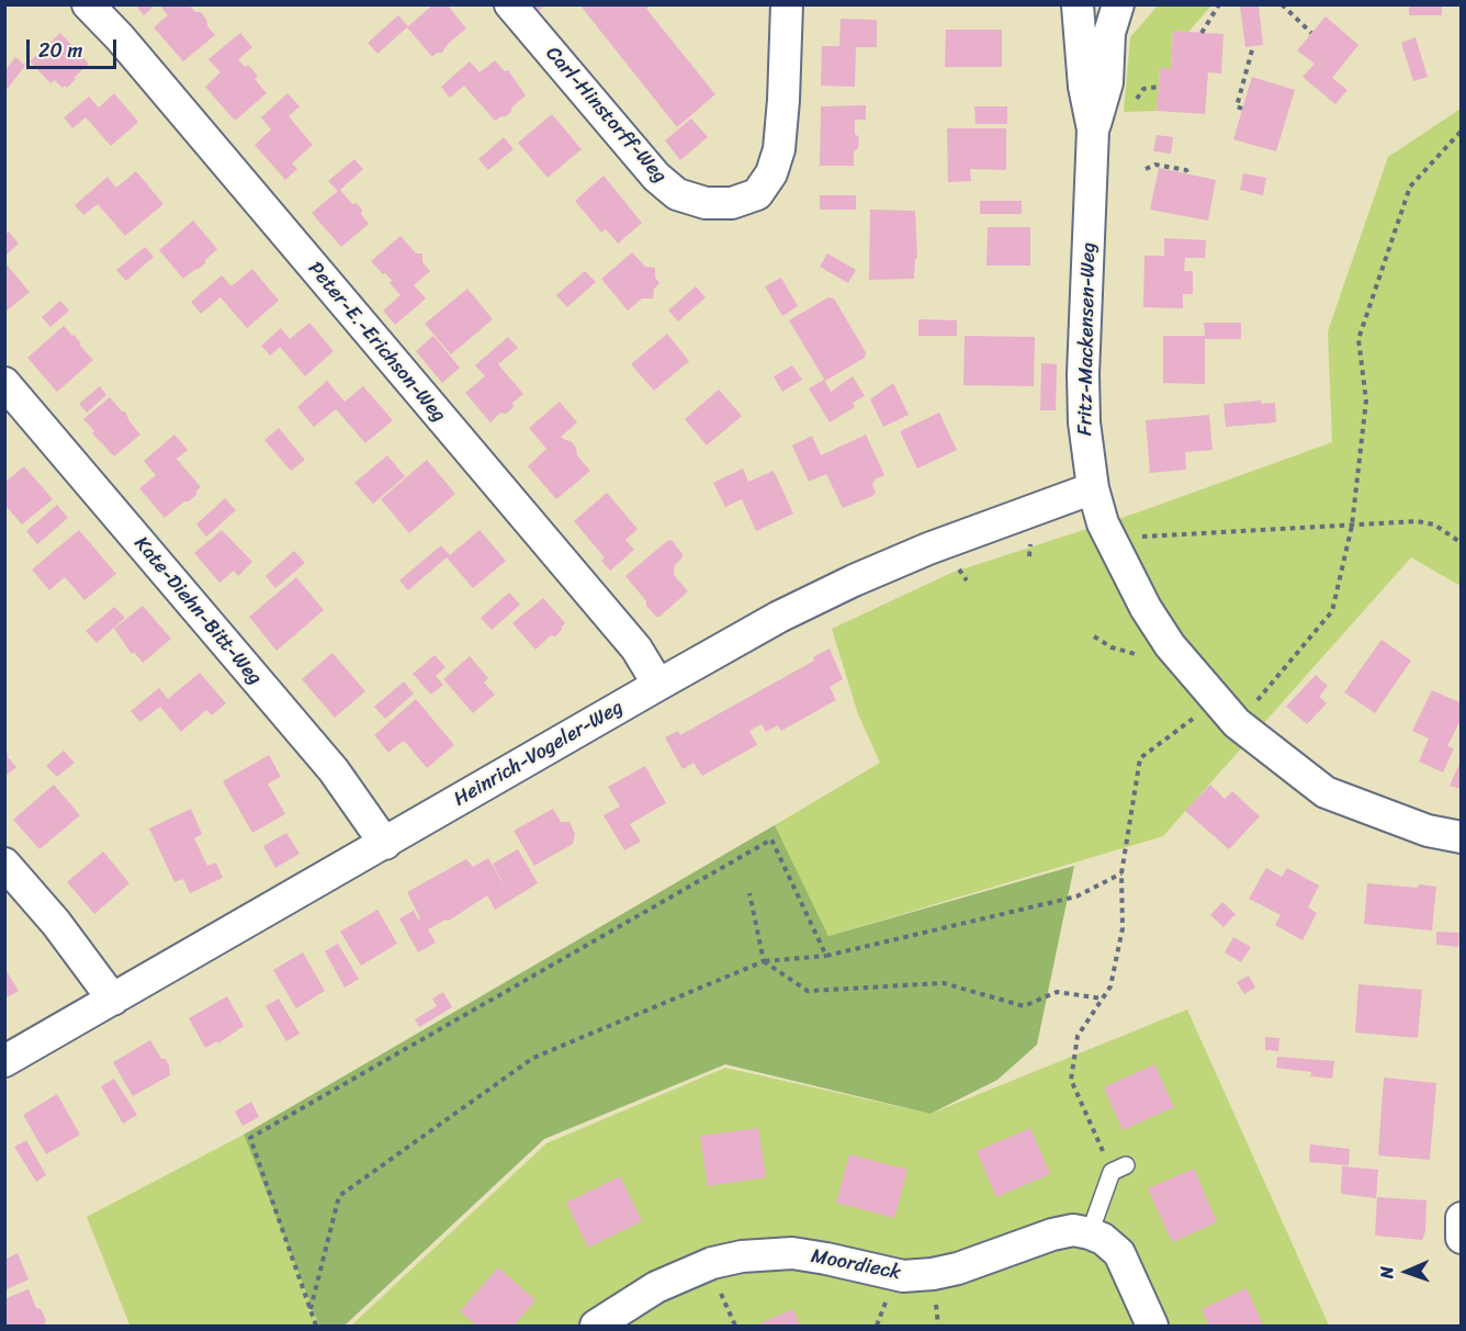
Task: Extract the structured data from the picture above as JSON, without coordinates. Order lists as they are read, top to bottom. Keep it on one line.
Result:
{"streets":{"street":["Carl-Hinstorff-Weg","Fritz-Mackensen-Weg","Peter-E.-Erichson-Weg","Kate-Diehn-Bitt-Weg","Heinrich-Vogeler-Weg","Moordieck"]},"crossings":[["Fritz-Mackensen-Weg","Heinrich-Vogeler-Weg"],["Peter-E.-Erichson-Weg","Heinrich-Vogeler-Weg"],["Kate-Diehn-Bitt-Weg","Heinrich-Vogeler-Weg"]],"scale_bar":"20 m","north":"left"}
